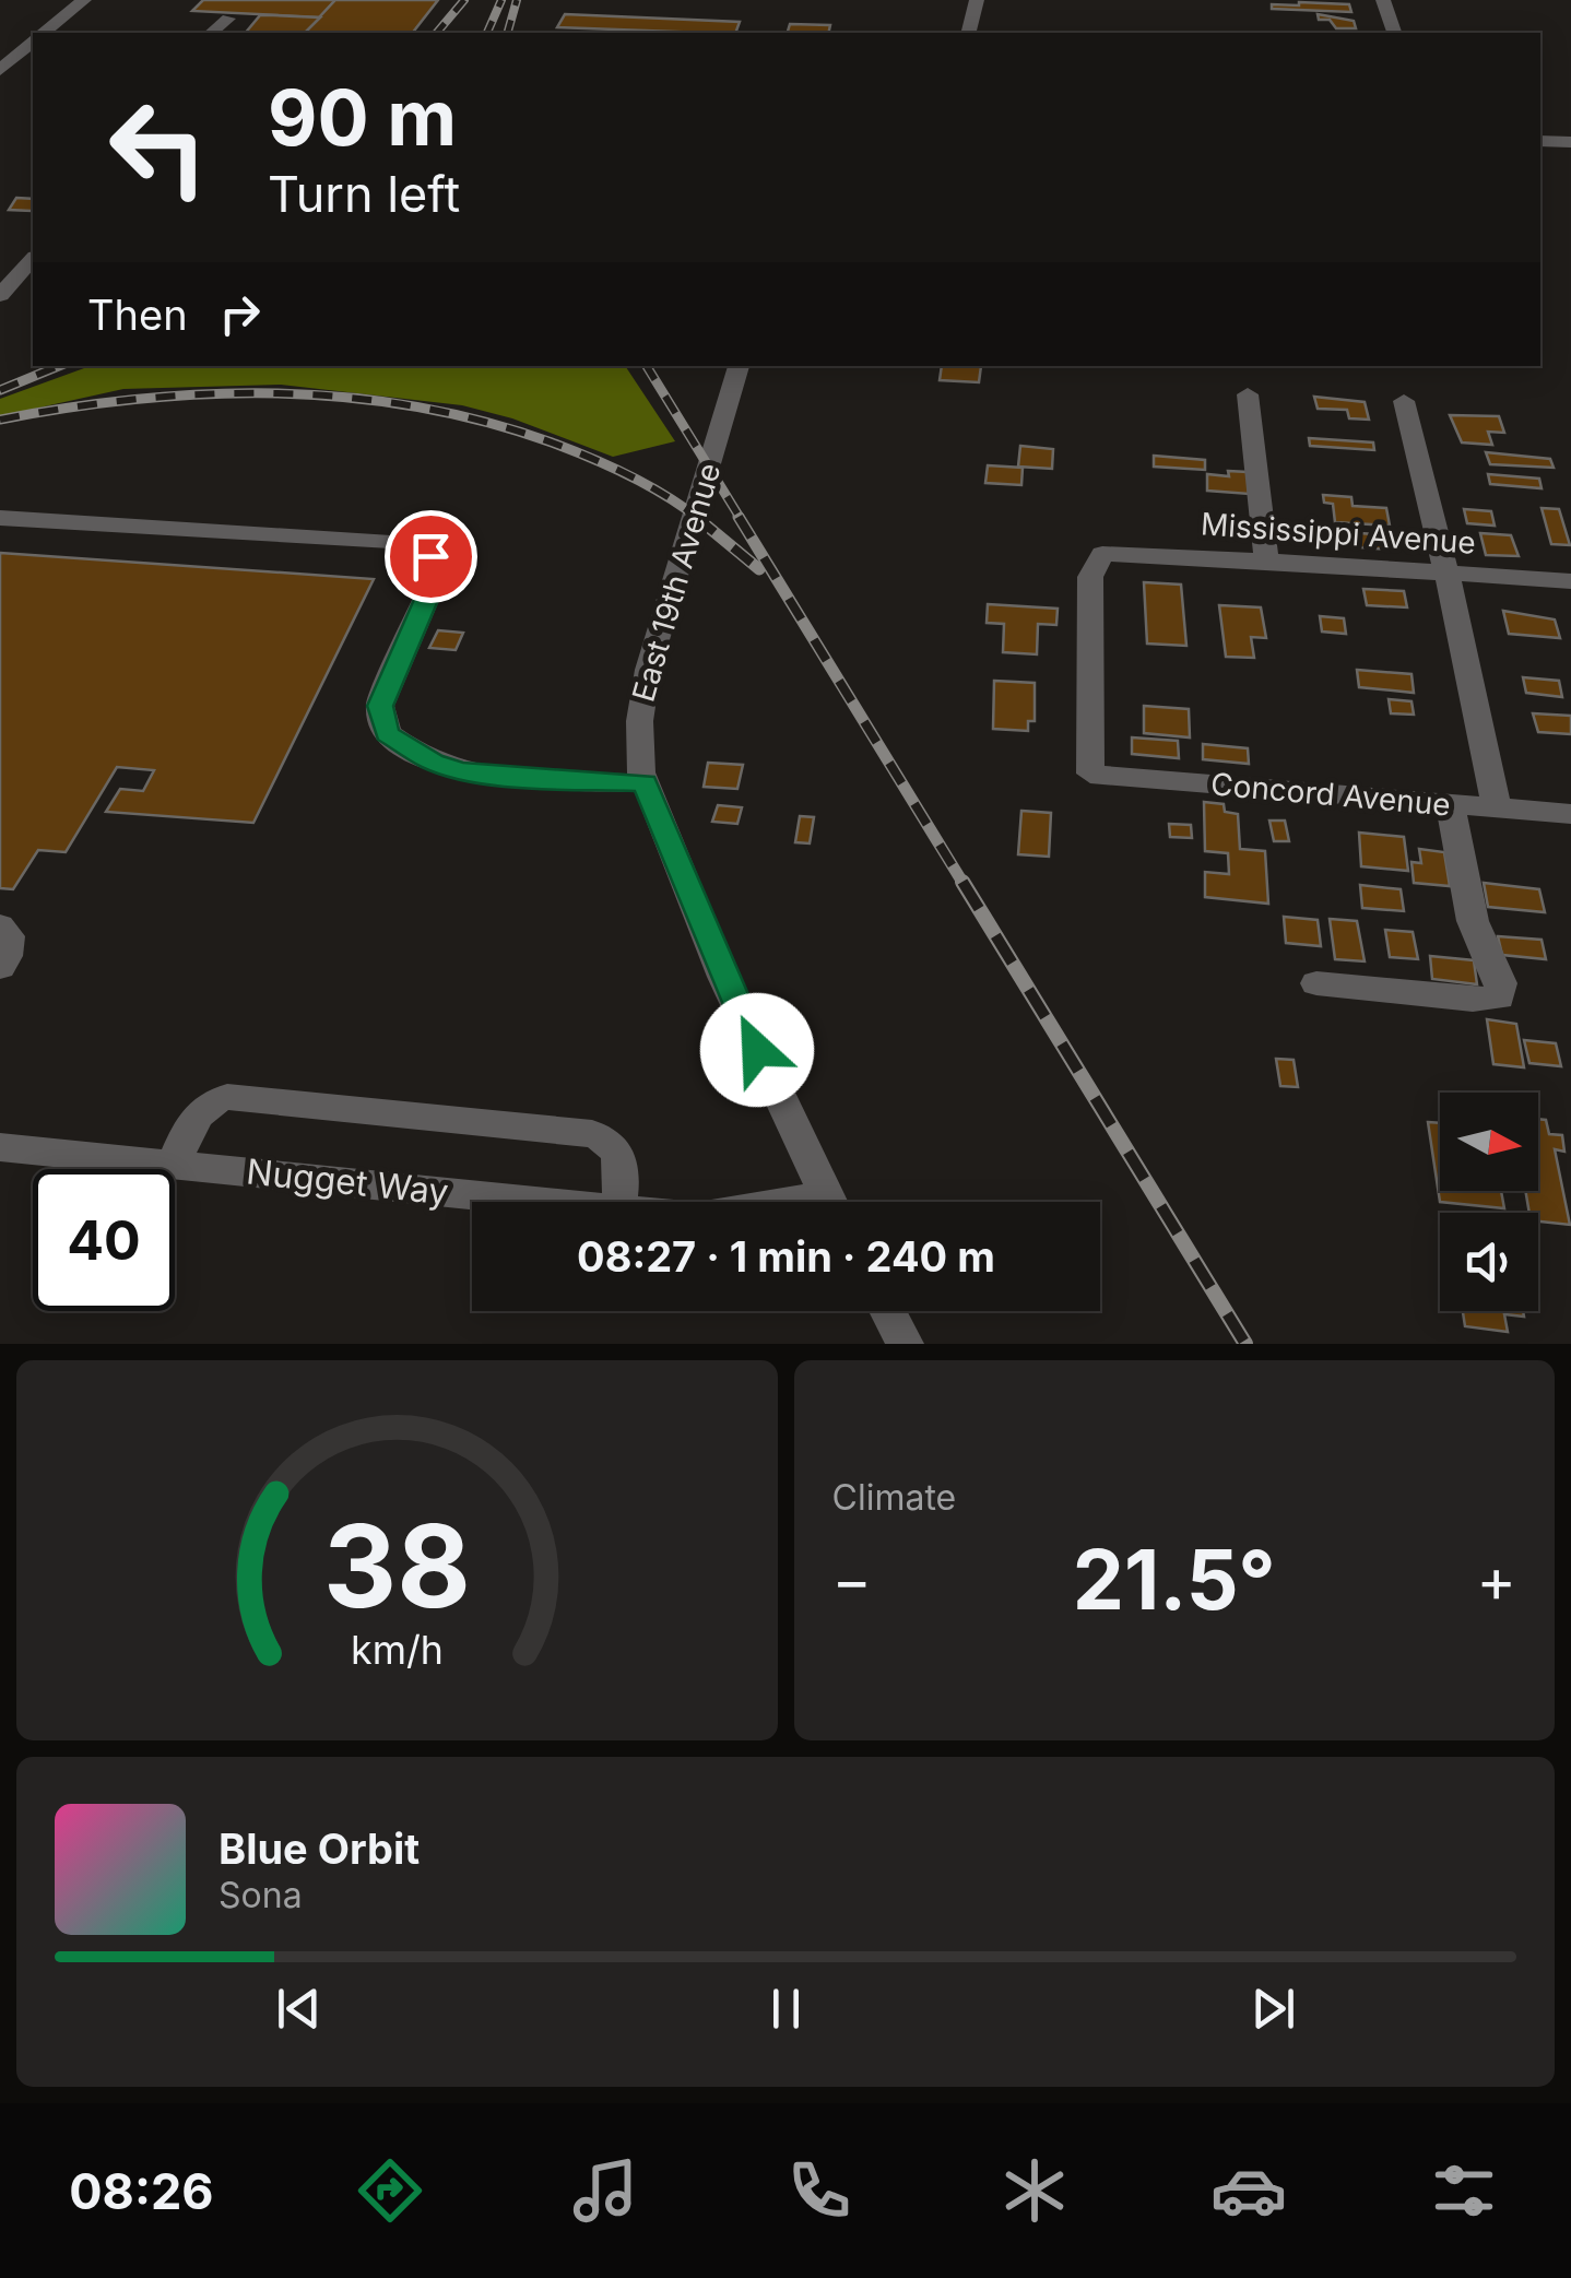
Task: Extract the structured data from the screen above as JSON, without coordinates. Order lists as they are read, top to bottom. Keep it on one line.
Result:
{"streets":{"street":["Mississippi Avenue","East 19th Avenue","Concord Avenue","Nugget Way"]},"crossings":[["Mississippi Avenue","Concord Avenue"]],"north":"right","page":{"turn":["90 m","Turn left"],"then":"Then","limit":"40","trip":"08:27 · 1 min · 240 m","tile":"Climate","heat":["−","21.5°","+"],"song":["Blue Orbit","Sona"],"tabs":"08:26","gauge":["38","km/h"]}}
